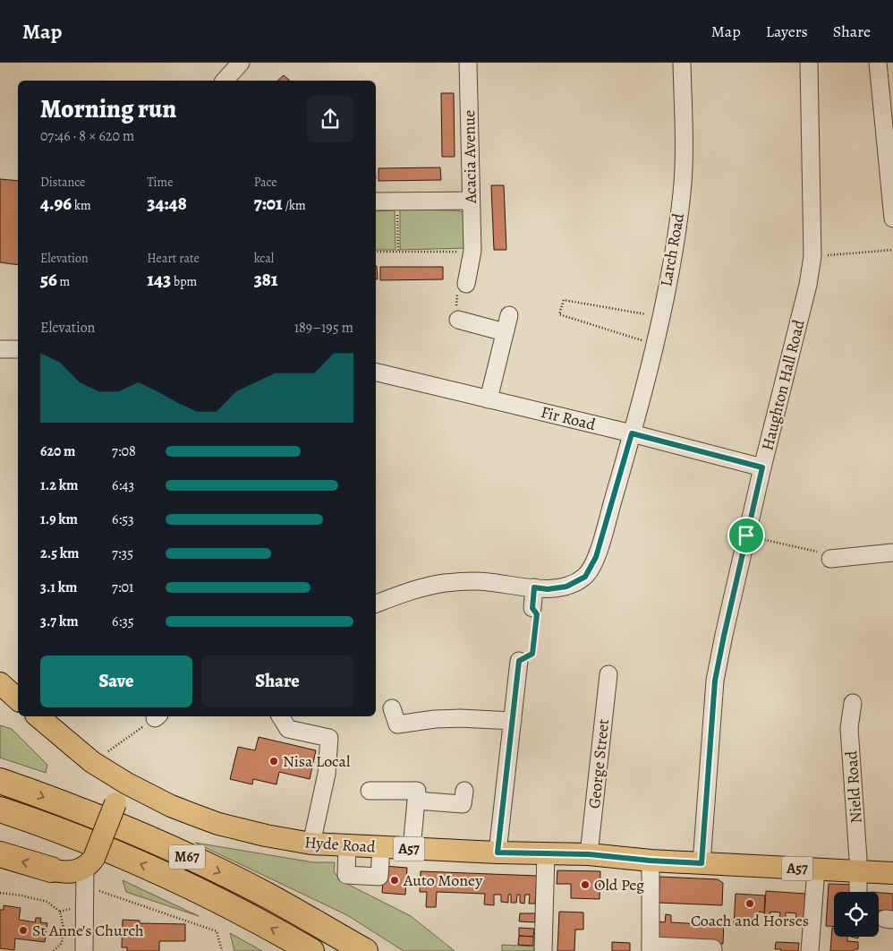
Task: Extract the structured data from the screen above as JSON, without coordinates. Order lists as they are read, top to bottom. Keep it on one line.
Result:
{"streets":{"highway":["M67"],"main road":["Hyde Road","A57"],"street":["Acacia Avenue","Larch Road","Haughton Hall Road","Fir Road","George Street","Nield Road"]},"crossings":[["Larch Road","Fir Road"],["Haughton Hall Road","Fir Road"],["Haughton Hall Road","Hyde Road"],["George Street","Hyde Road"],["Nield Road","Hyde Road"]],"places":["Nisa Local","Auto Money","Old Peg","Coach and Horses","St Anne's Church"],"page":{"header":"Map","nav":["Map","Layers","Share"],"heading":["Morning run","07:46 · 8 × 620 m"],"stats":[["Distance","4.96 km"],["Time","34:48"],["Pace","7:01 /km"],["Elevation","56 m"],["Heart rate","143 bpm"],["kcal","381"]],"chart":["Elevation","189–195 m"],"list":[{"name":"620 m","note":"7:08"},{"name":"1.2 km","note":"6:43"},{"name":"1.9 km","note":"6:53"},{"name":"2.5 km","note":"7:35"},{"name":"3.1 km","note":"7:01"},{"name":"3.7 km","note":"6:35"}],"buttons":["Save","Share"]}}
